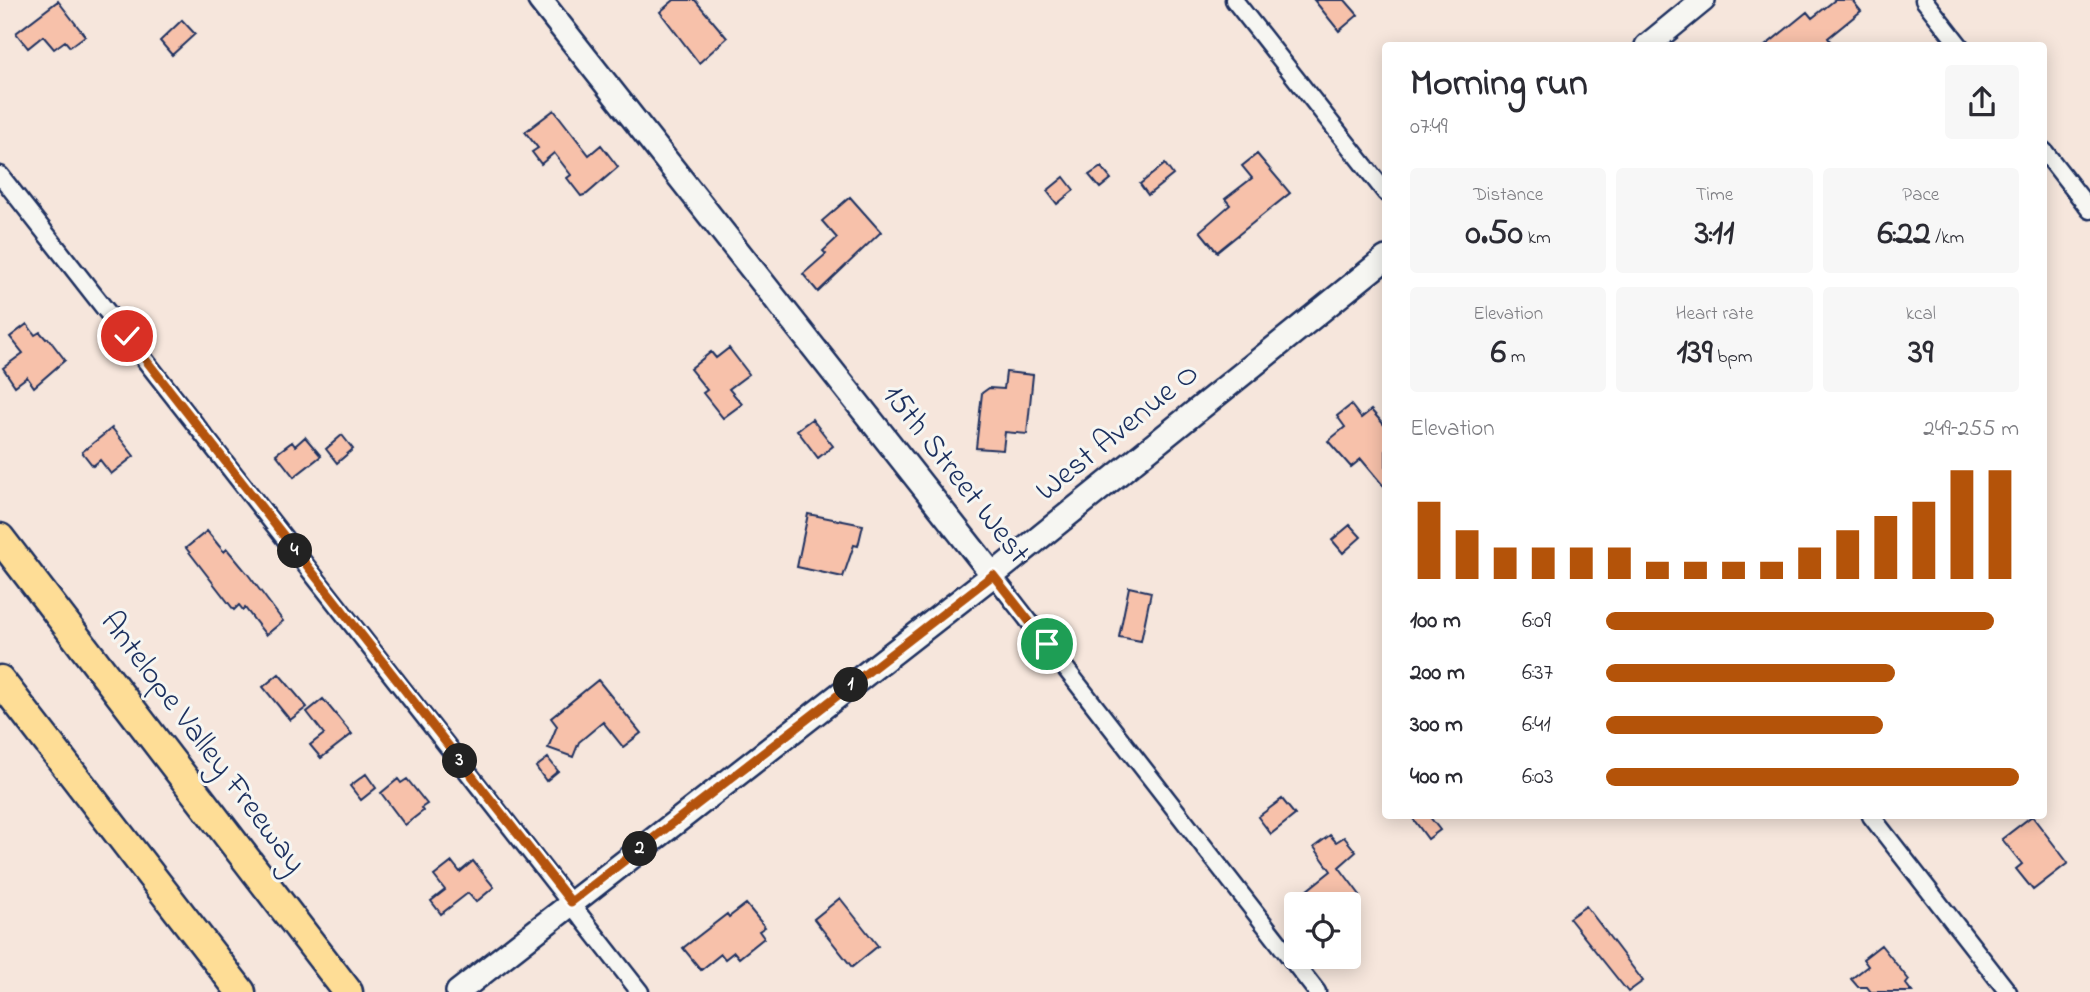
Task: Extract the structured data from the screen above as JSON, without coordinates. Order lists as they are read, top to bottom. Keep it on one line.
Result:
{"streets":{"highway":["Antelope Valley Freeway"],"street":["West Avenue O","15th Street West"]},"crossings":[["West Avenue O","15th Street West"]],"page":{"heading":["Morning run","07:49"],"stats":[["Distance","0.50 km"],["Time","3:11"],["Pace","6:22 /km"],["Elevation","6 m"],["Heart rate","139 bpm"],["kcal","39"]],"chart":["Elevation","249–255 m"],"pins":["4","1","3","2"],"list":[{"name":"100 m","note":"6:09"},{"name":"200 m","note":"6:37"},{"name":"300 m","note":"6:41"},{"name":"400 m","note":"6:03"}]}}
